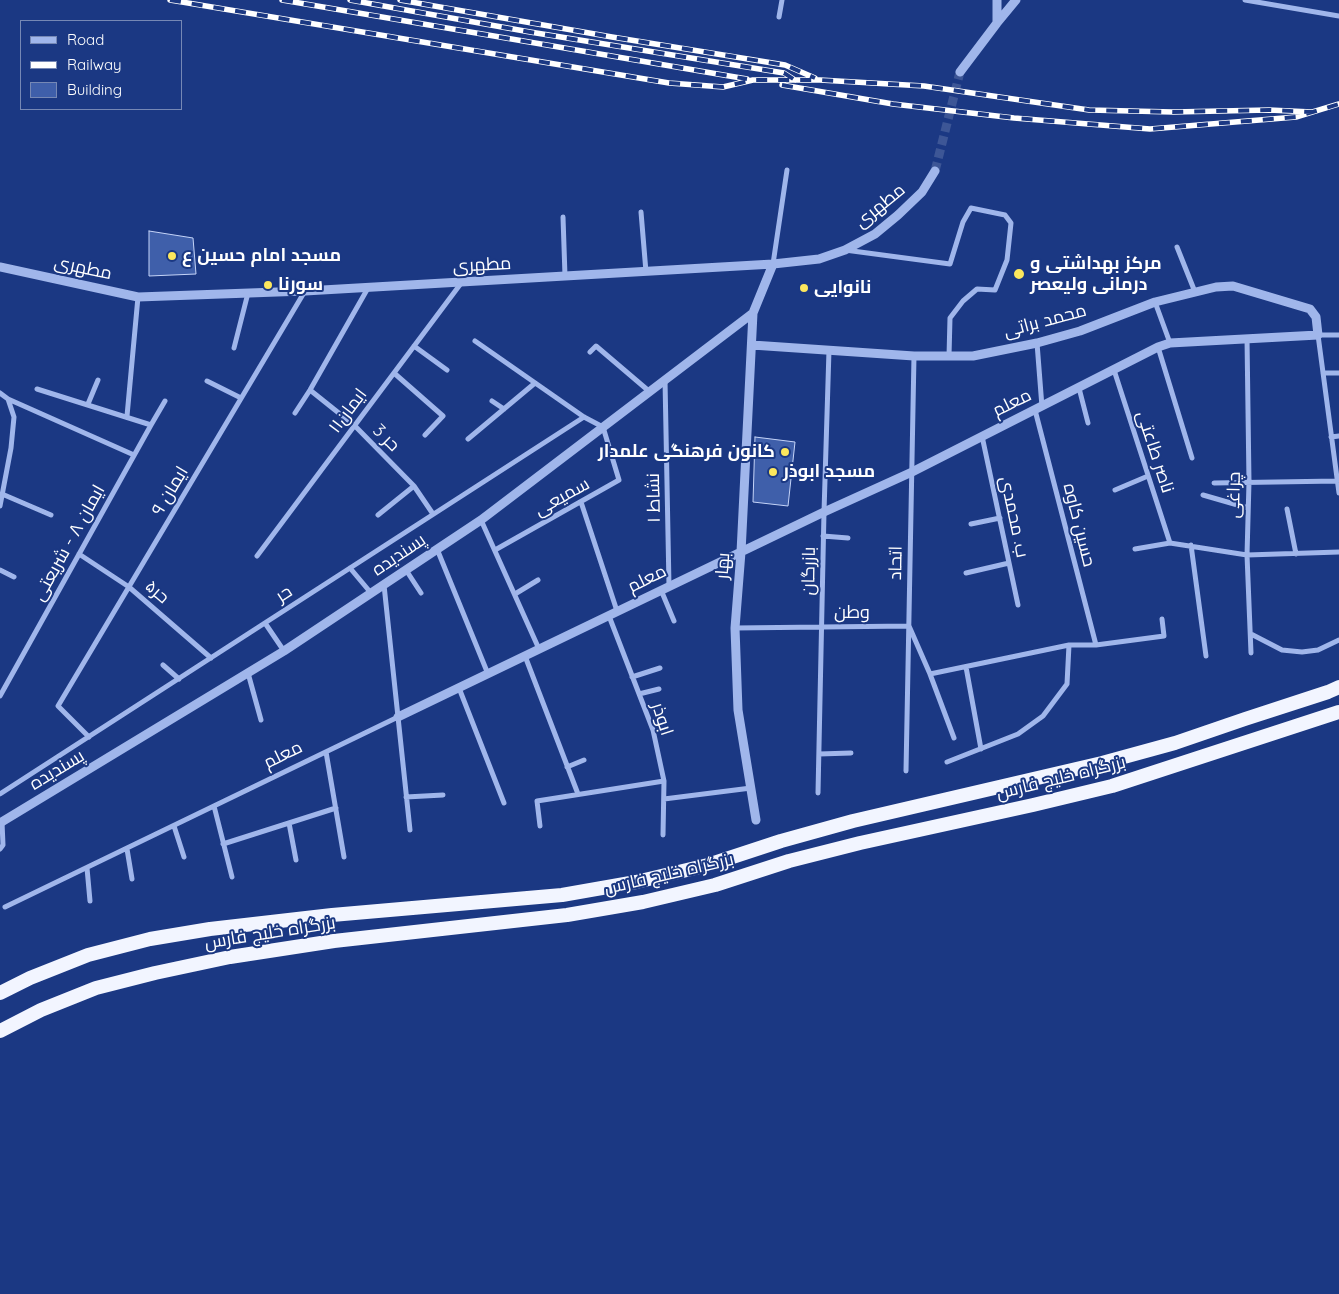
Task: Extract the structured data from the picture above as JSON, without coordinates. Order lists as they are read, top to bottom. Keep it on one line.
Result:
{"streets":{"highway":["بزرگراه خلیج فارس"],"street":["مطهری","محمد براتی","معلم","ایمان۱۱","حر 3","ناصر طاعتی","ایمان ۹","چراغی","سمیعی","نشاط ۱","ب. محمدی","حسین کاوه","ایمان ۸ - شریعتی","پسندیده","اتحاد","بهار","بازرگان","حر۵","حر","وطن","ابوذر"]},"crossings":[["مطهری","ایمان۱۱"],["مطهری","ایمان ۹"],["محمد براتی","معلم"],["محمد براتی","حسین کاوه"],["محمد براتی","اتحاد"],["محمد براتی","بهار"],["محمد براتی","بازرگان"],["معلم","ناصر طاعتی"],["معلم","چراغی"],["معلم","نشاط ۱"],["معلم","ب. محمدی"],["معلم","حسین کاوه"],["معلم","اتحاد"],["معلم","بهار"],["معلم","بازرگان"],["معلم","ابوذر"],["ایمان۱۱","حر 3"],["حر 3","حر"],["ایمان ۹","حر۵"],["ایمان ۹","حر"],["سمیعی","پسندیده"],["نشاط ۱","پسندیده"],["ایمان ۸ - شریعتی","حر۵"],["پسندیده","بهار"],["اتحاد","وطن"],["بهار","وطن"],["بازرگان","وطن"],["حر۵","حر"]],"places":["مسجد امام حسین ع","مرکز بهداشتی و درمانی ولیعصر","سورنا","نانوایی","کانون فرهنگی علمدار","مسجد ابوذر"],"legend":["Road","Railway","Building"]}
